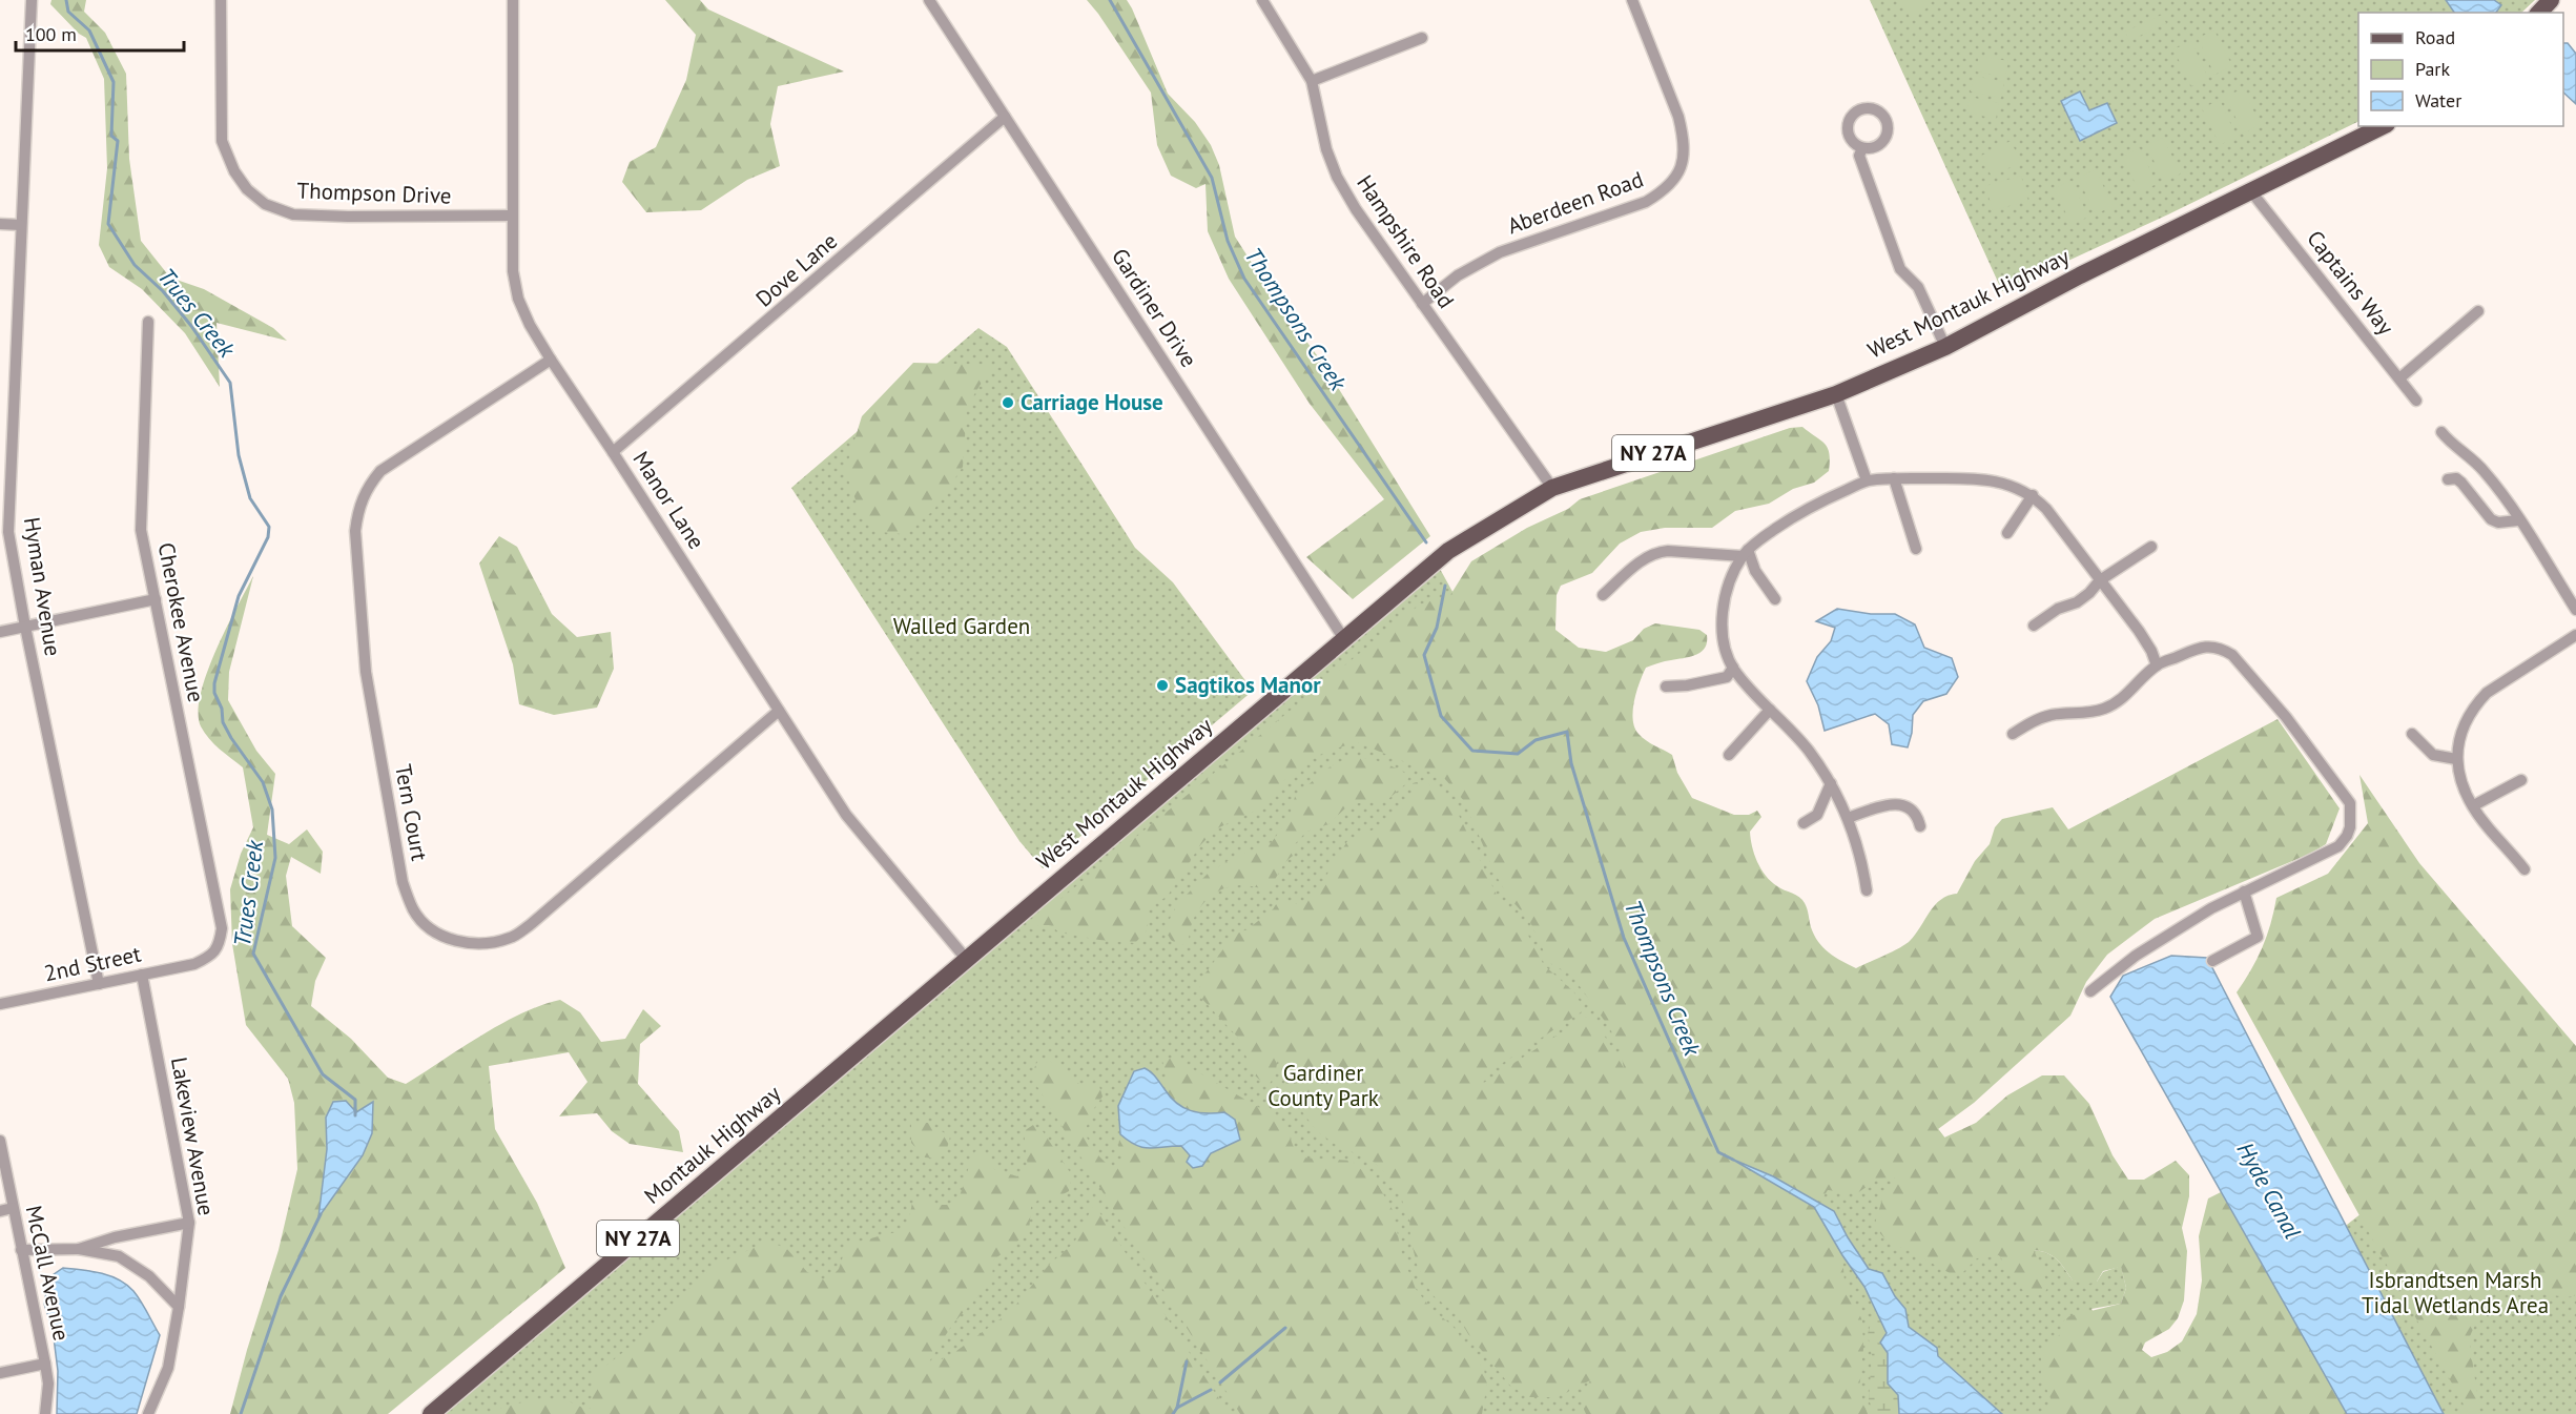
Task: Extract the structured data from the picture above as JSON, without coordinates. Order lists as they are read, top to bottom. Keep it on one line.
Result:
{"streets":{"main road":["West Montauk Highway","NY 27A","Montauk Highway"],"street":["Thompson Drive","Aberdeen Road","Hampshire Road","Dove Lane","Captains Way","Gardiner Drive","Manor Lane","Hyman Avenue","Cherokee Avenue","Tern Court","2nd Street","Lakeview Avenue","McCall Avenue"]},"crossings":[["Thompson Drive","Manor Lane"],["Aberdeen Road","Hampshire Road"],["Hampshire Road","West Montauk Highway"],["Dove Lane","Gardiner Drive"],["Dove Lane","Manor Lane"],["Captains Way","West Montauk Highway"],["West Montauk Highway","Gardiner Drive"],["West Montauk Highway","Manor Lane"],["West Montauk Highway","Montauk Highway"],["Manor Lane","Tern Court"],["Manor Lane","Montauk Highway"],["Hyman Avenue","2nd Street"],["Cherokee Avenue","2nd Street"],["2nd Street","Lakeview Avenue"]],"water":["Trues Creek","Thompsons Creek","Hyde Canal"],"parks":["Walled Garden","Gardiner County Park","Isbrandtsen Marsh Tidal Wetlands Area"],"places":["Carriage House","Sagtikos Manor"],"legend":["Road","Park","Water"],"scale_bar":"100 m"}
